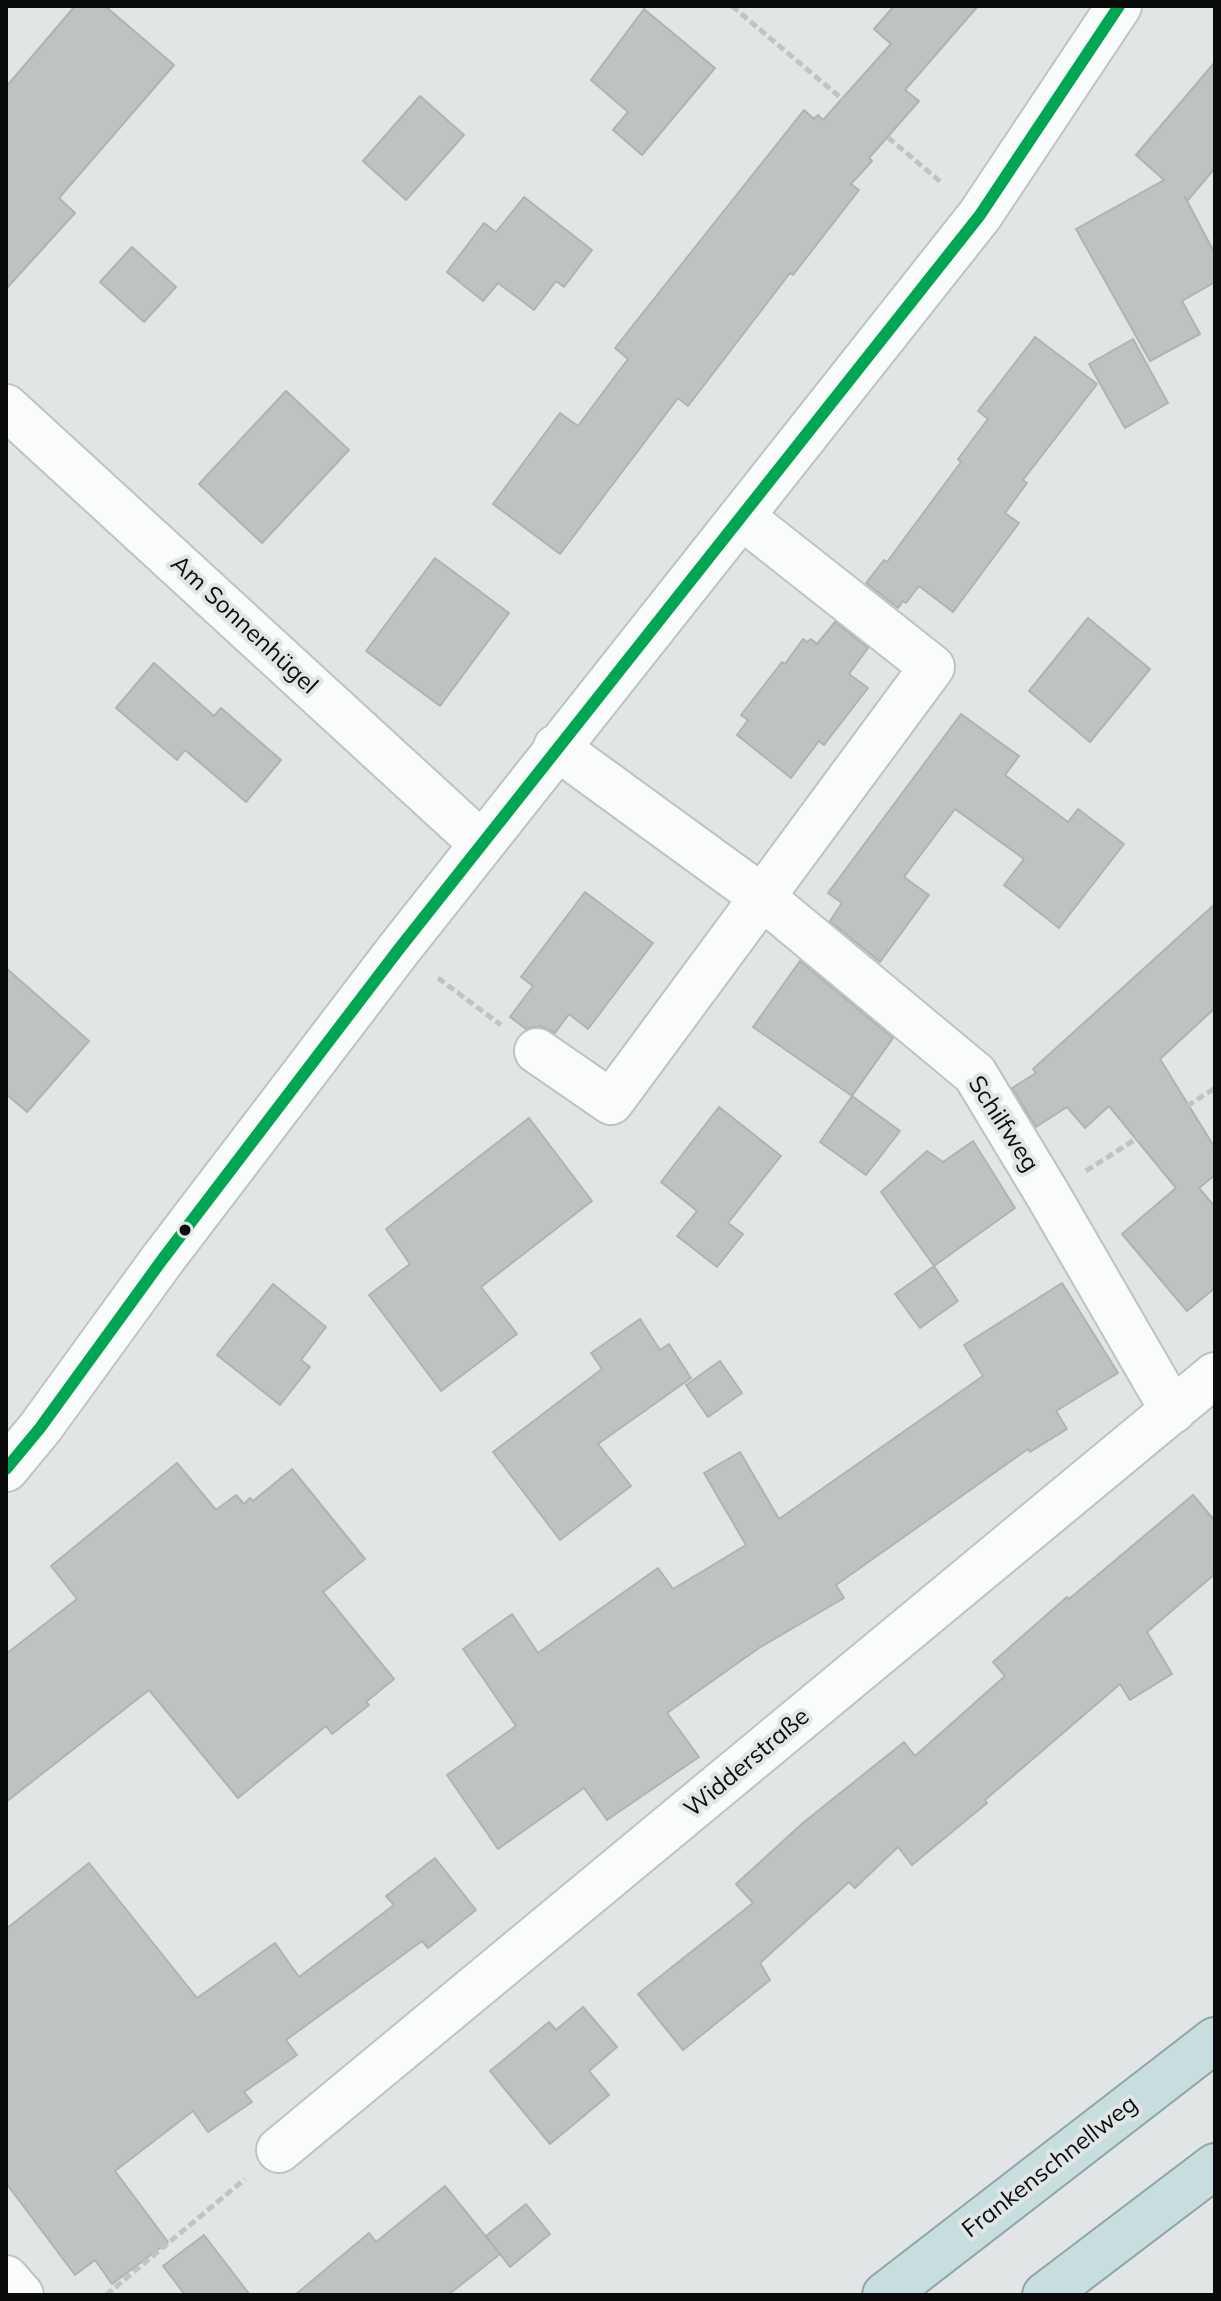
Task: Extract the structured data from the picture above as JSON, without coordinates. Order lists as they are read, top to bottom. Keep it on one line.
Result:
{"streets":{"highway":["Frankenschnellweg"],"street":["Am Sonnenhügel","Schilfweg","Widderstraße"]},"crossings":[["Schilfweg","Widderstraße"]]}
